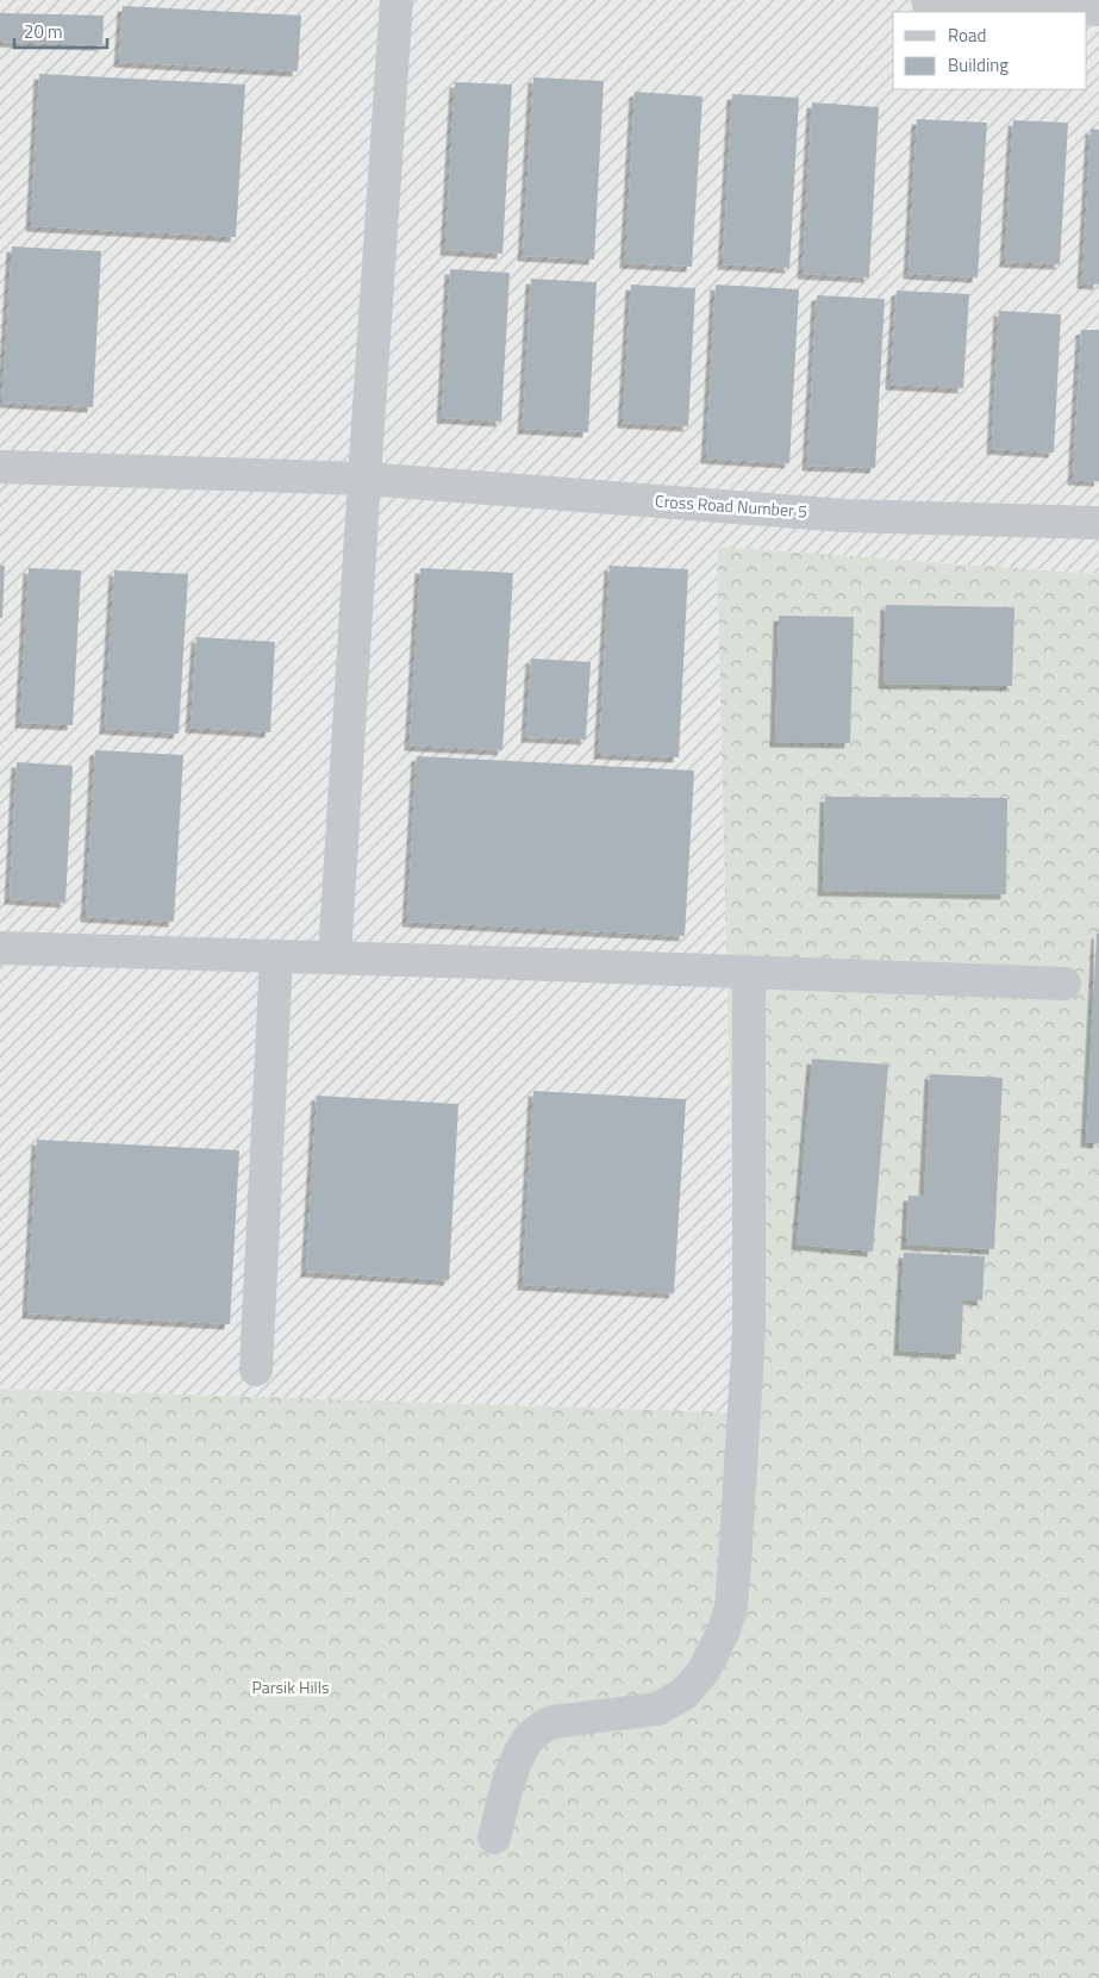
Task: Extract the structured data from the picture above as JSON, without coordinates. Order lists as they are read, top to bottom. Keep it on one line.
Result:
{"streets":{"street":["Cross Road Number 5"]},"parks":["Parsik Hills"],"legend":["Road","Building"],"scale_bar":"20 m"}
